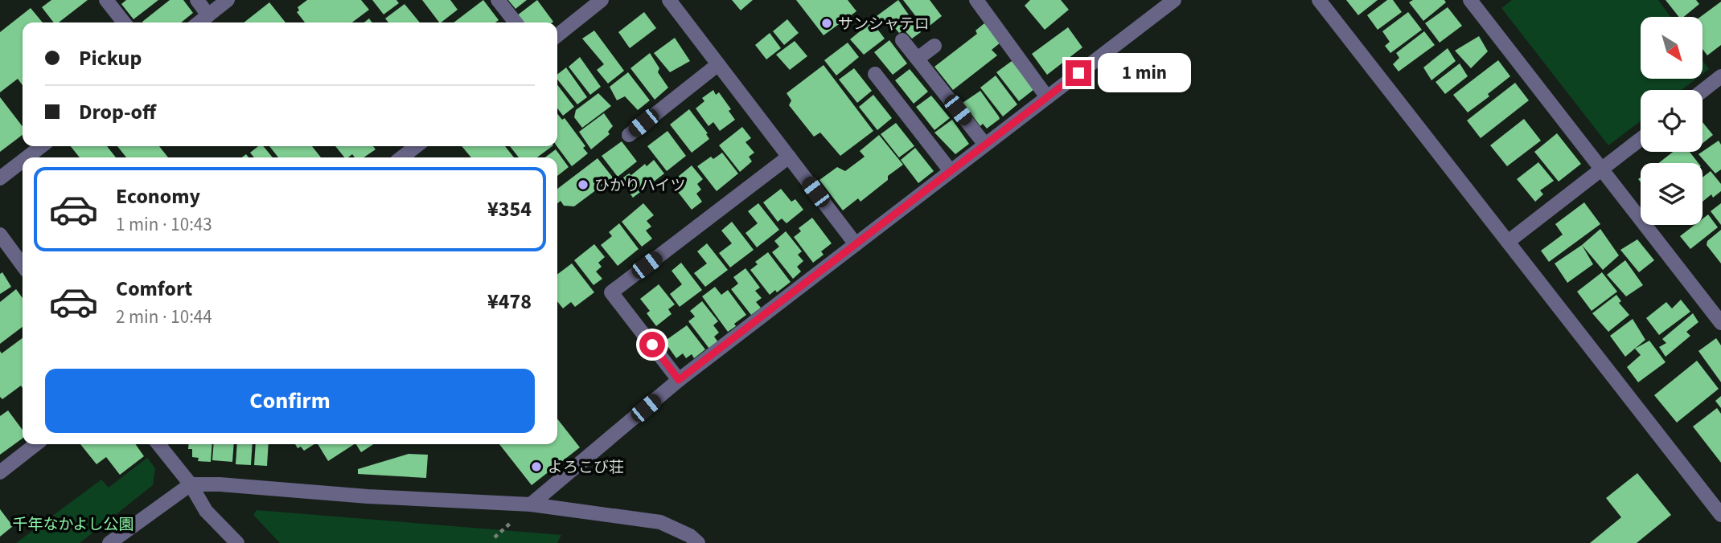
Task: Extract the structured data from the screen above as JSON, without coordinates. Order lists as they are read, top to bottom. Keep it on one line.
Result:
{"parks":["千年なかよし公園"],"places":["サンシャテロ","ひかりハイツ","よろこび荘"],"north":"bottom right","page":{"banner":["Pickup","Drop-off"],"bubble":"1 min","list":[{"name":"Economy","note":"1 min · 10:43","value":"¥354"},{"name":"Comfort","note":"2 min · 10:44","value":"¥478"}],"buttons":"Confirm"}}
